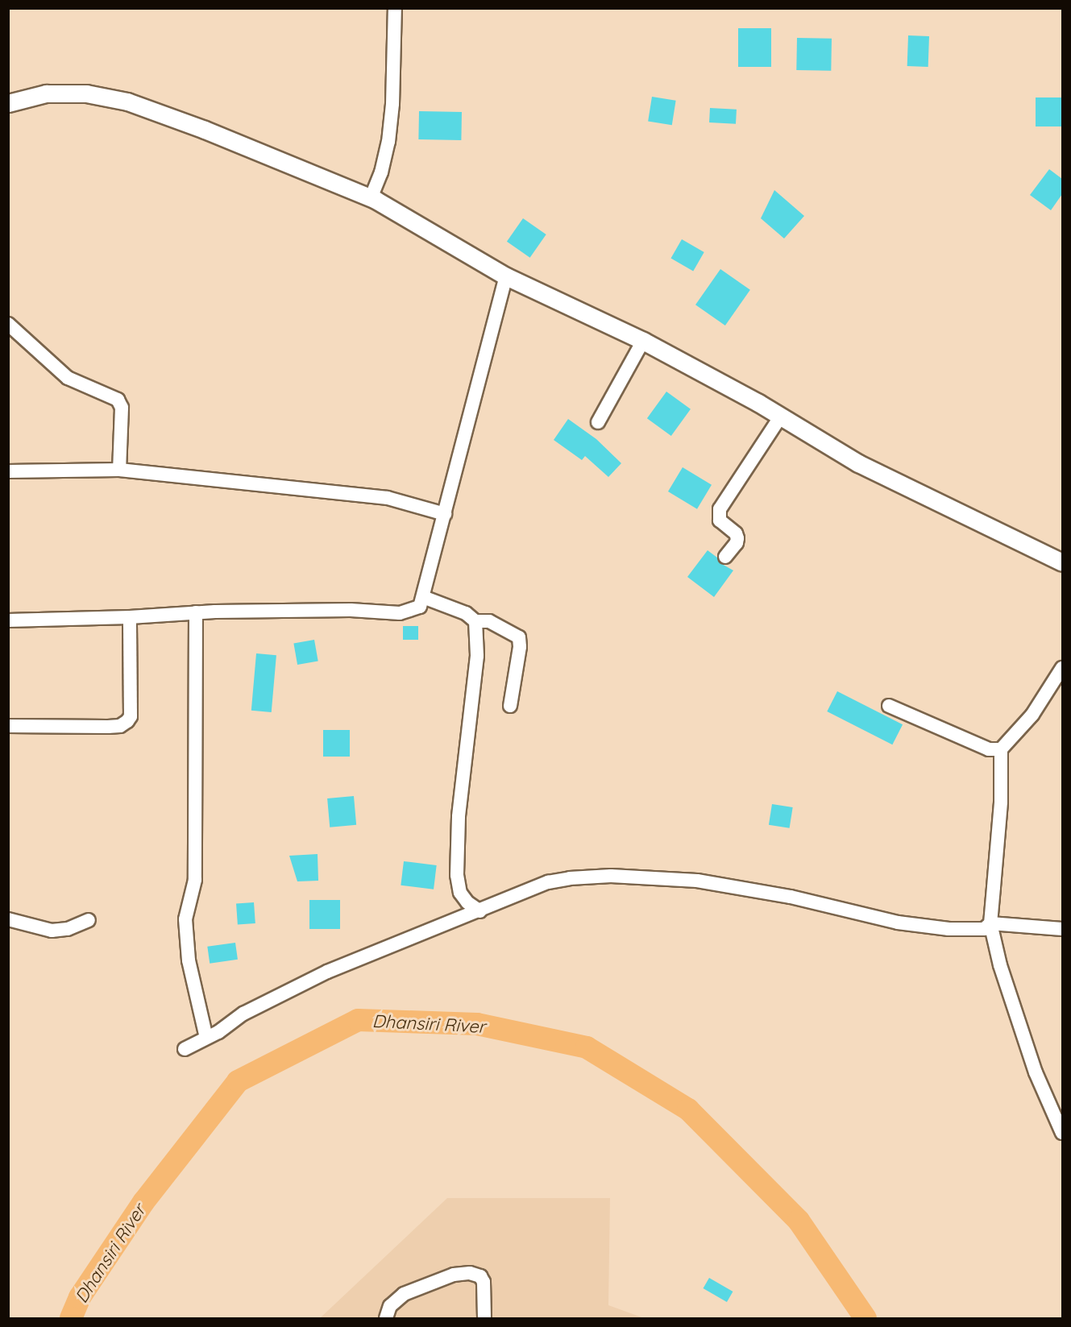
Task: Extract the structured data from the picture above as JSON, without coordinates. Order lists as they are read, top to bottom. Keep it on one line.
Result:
{"water":["Dhansiri River"]}
